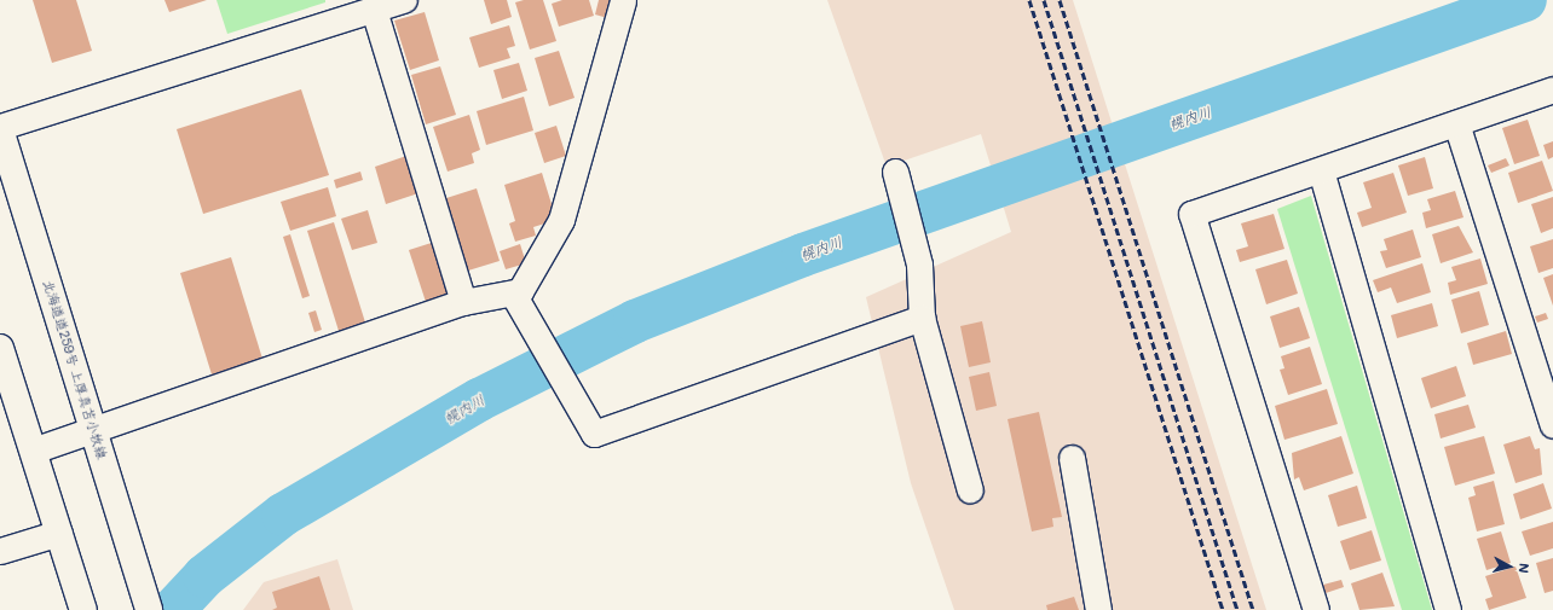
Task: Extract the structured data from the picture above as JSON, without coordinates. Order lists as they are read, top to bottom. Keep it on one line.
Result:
{"streets":{"main road":["北海道道259号 上厚真苫小牧線"]},"water":["幌内川"],"north":"right"}
